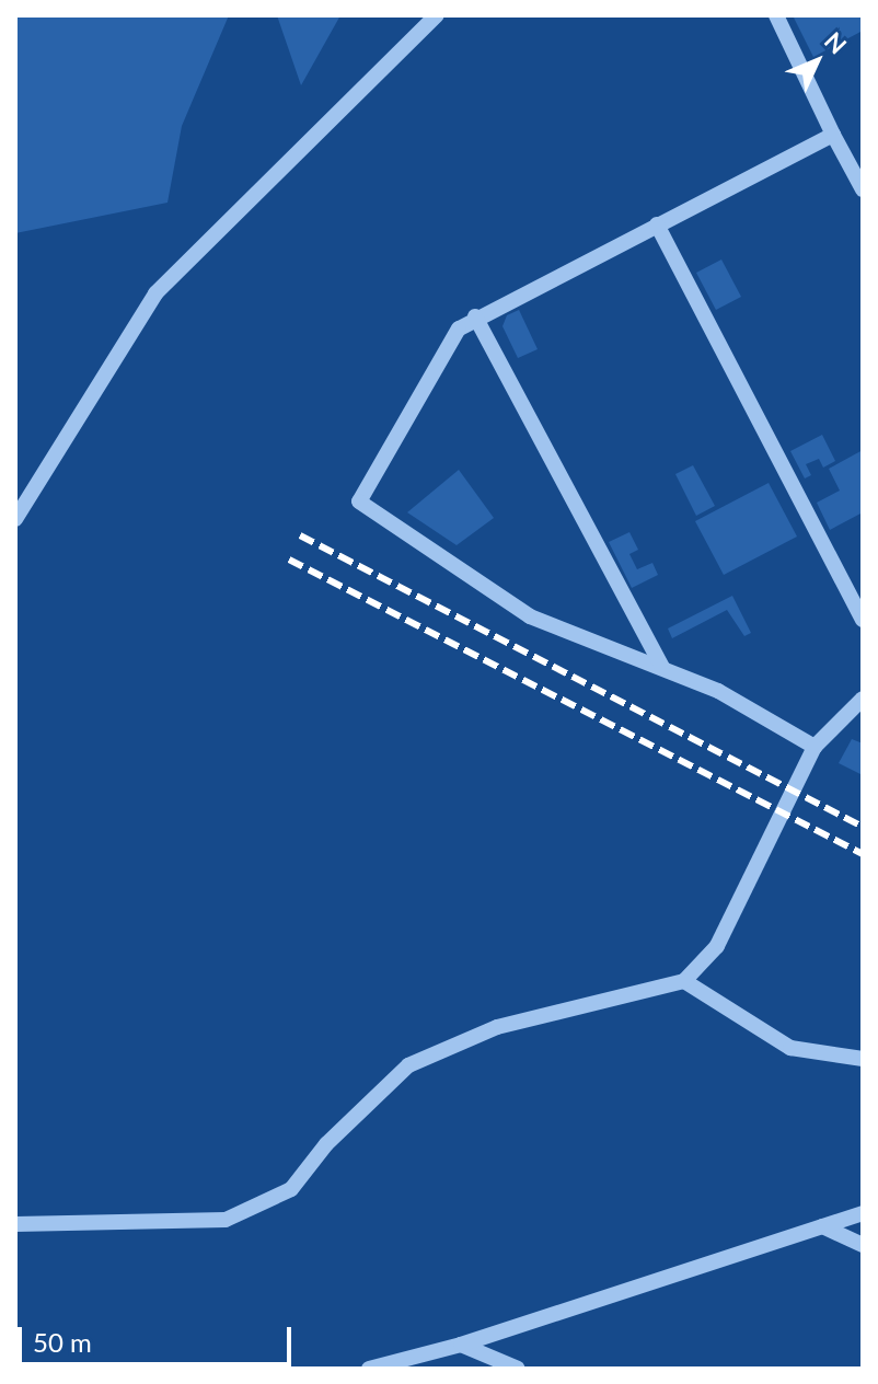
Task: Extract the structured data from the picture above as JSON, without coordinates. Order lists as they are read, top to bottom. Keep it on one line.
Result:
{"scale_bar":"50 m","north":"top right"}
